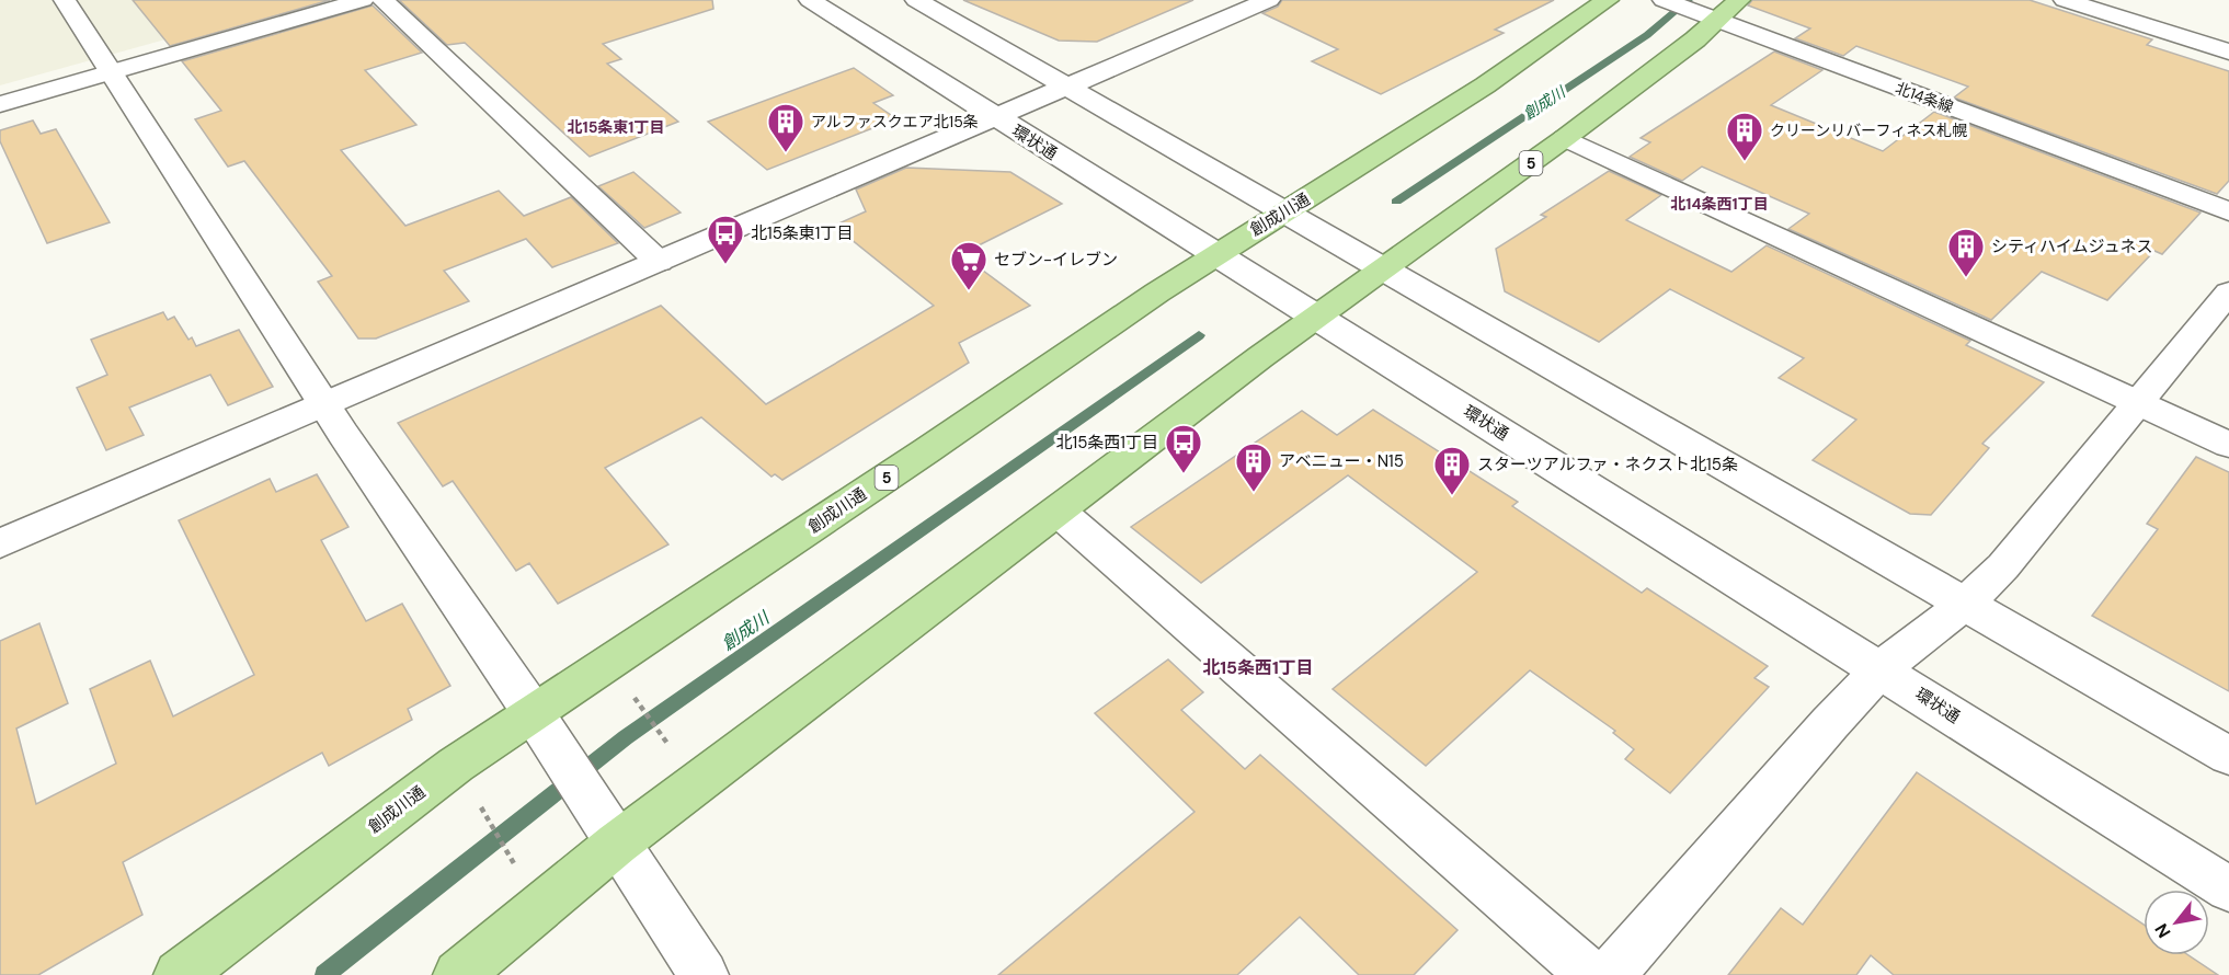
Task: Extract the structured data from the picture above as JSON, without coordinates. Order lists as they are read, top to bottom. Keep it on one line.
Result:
{"streets":{"highway":["5","創成川通"],"street":["北14条線","環状通"]},"crossings":[["北14条線","5"],["環状通","5"],["環状通","創成川通"]],"districts":["北15条東1丁目","北14条西1丁目","北15条西1丁目"],"water":["創成川"],"places":{"building":["アルファスクエア北15条","クリーンリバーフィネス札幌","シティハイムジュネス","アベニュー・N15","スターツアルファ・ネクスト北15条"],"bus stop":["北15条東1丁目","北15条西1丁目"],"supermarket":["セブン-イレブン"]},"north":"bottom left"}
